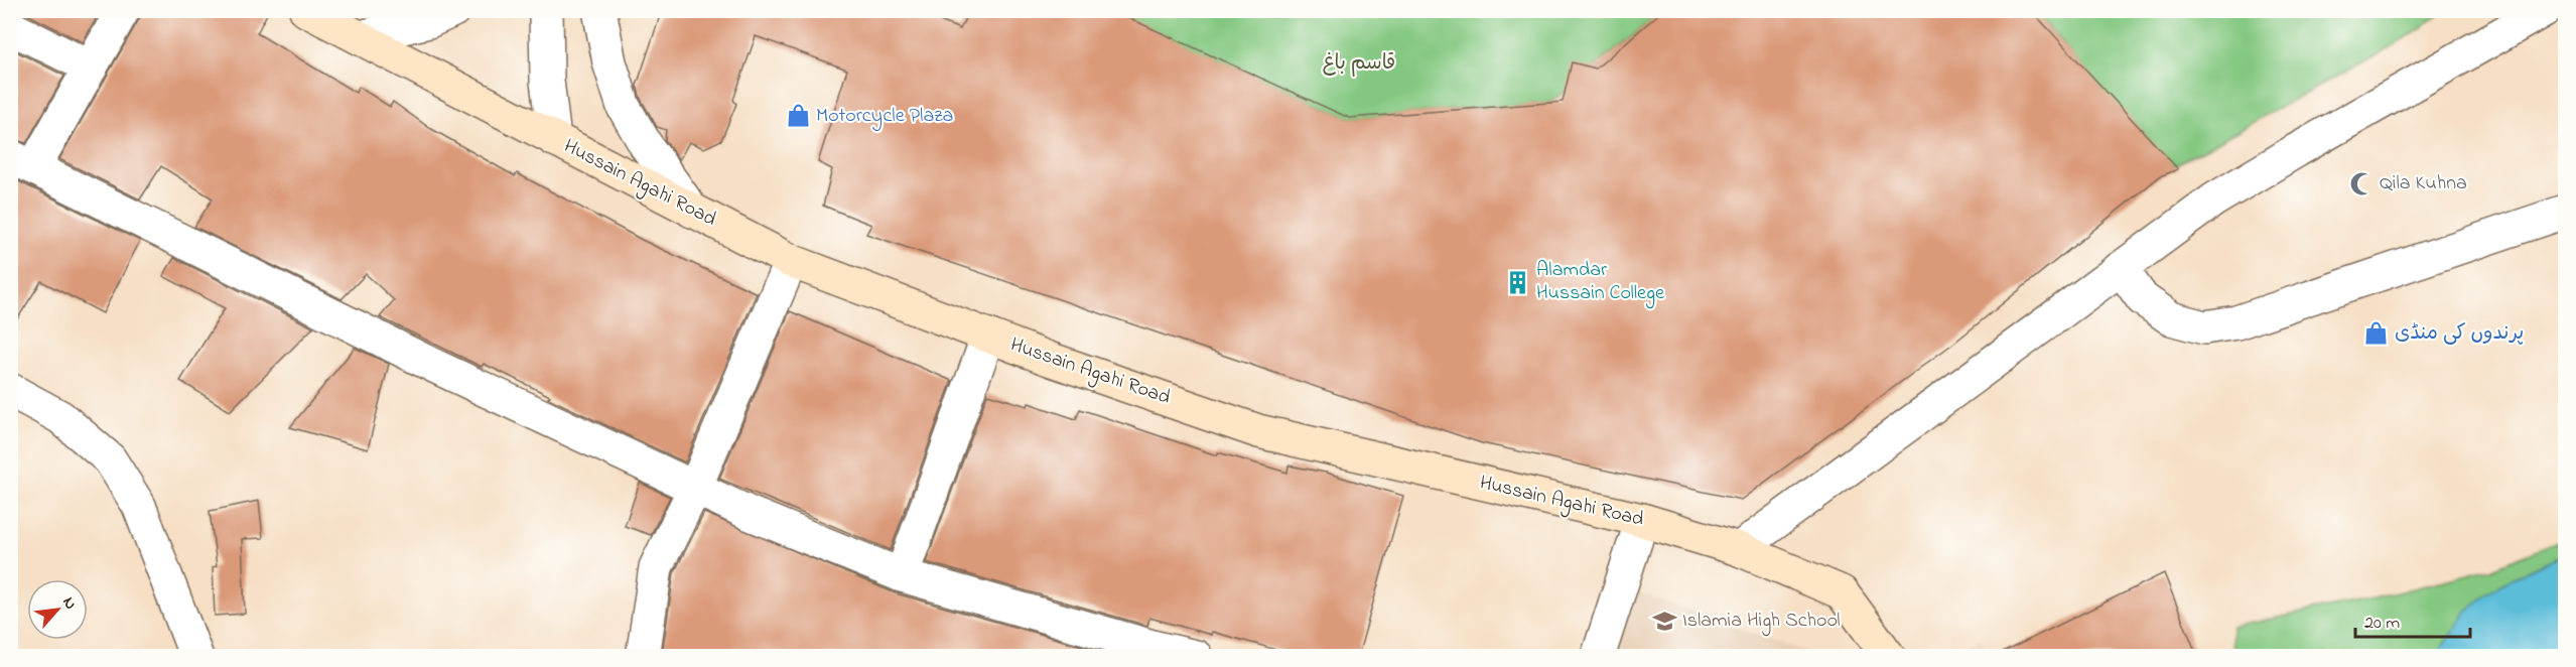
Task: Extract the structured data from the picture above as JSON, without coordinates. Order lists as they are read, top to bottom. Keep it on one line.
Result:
{"streets":{"main road":["Hussain Agahi Road"]},"parks":["قاسم باغ"],"places":{"shop":["Motorcycle Plaza","پرندوں کی منڈی"],"mosque":["Qila Kuhna"],"building":["Alamdar Hussain College"],"school or university":["Islamia High School"]},"scale_bar":"20 m","north":"top right"}
